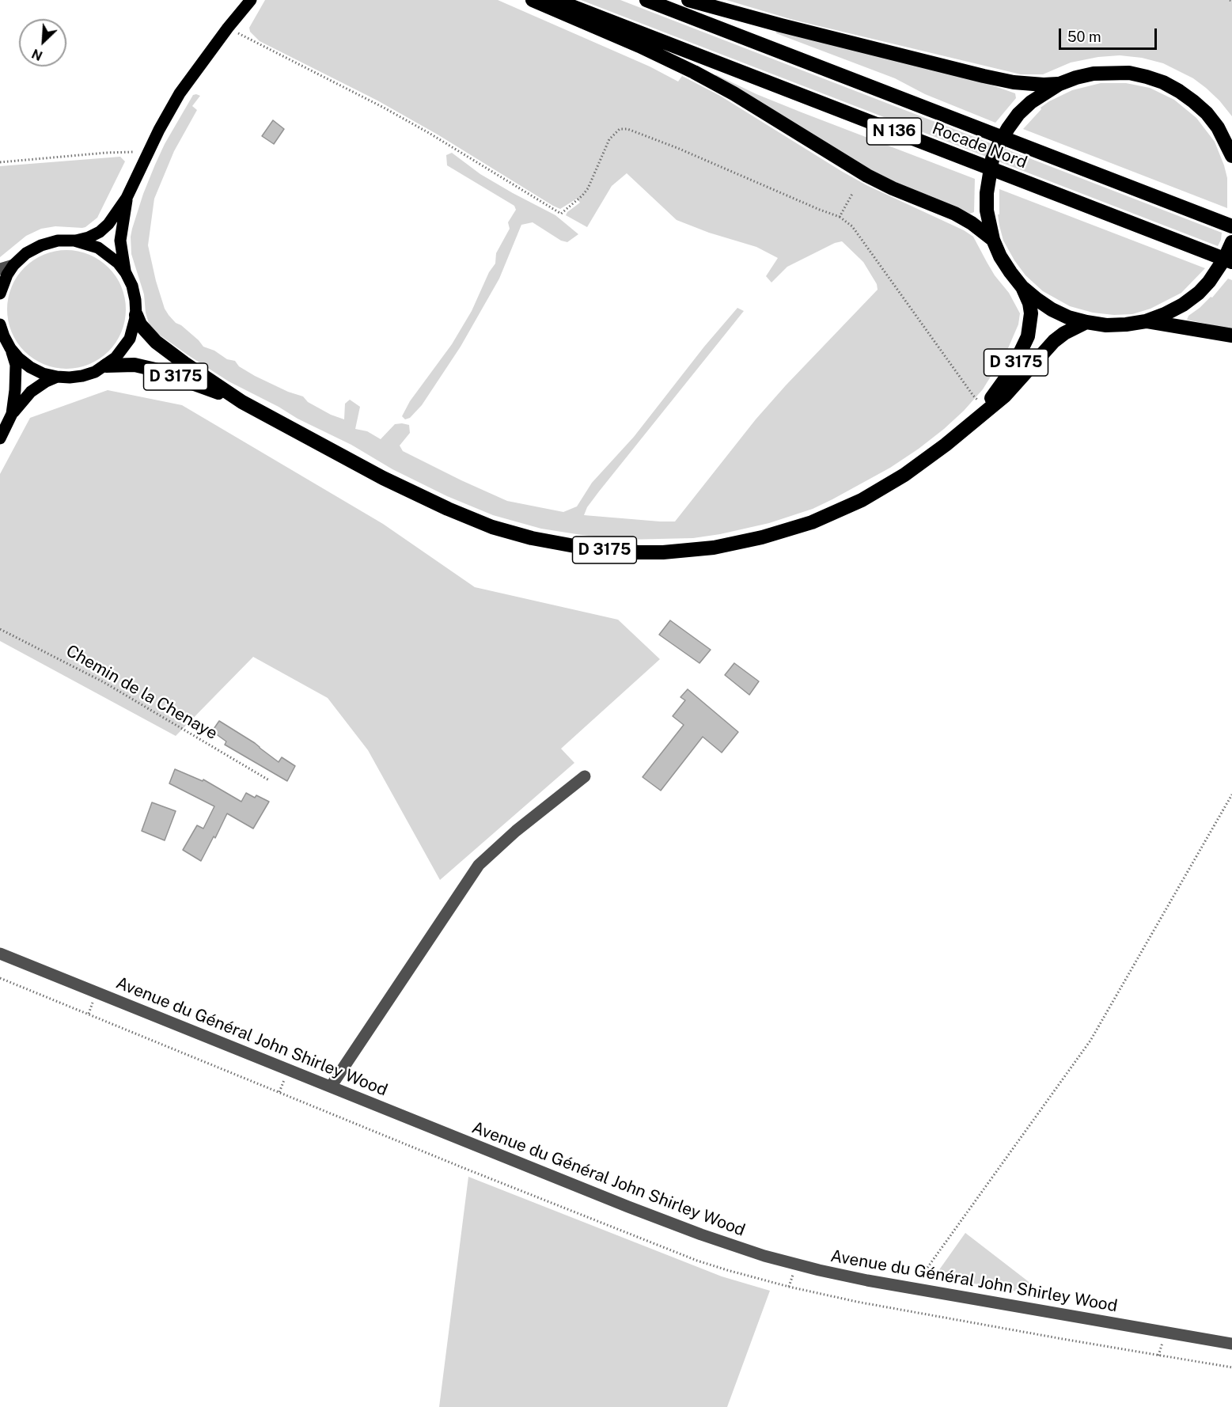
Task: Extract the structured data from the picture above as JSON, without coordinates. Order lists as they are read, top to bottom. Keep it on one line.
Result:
{"streets":{"highway":["N 136","Rocade Nord","D 3175"],"street":["Avenue du Général John Shirley Wood"],"path":["Chemin de la Chenaye"]},"scale_bar":"50 m","north":"bottom left"}
